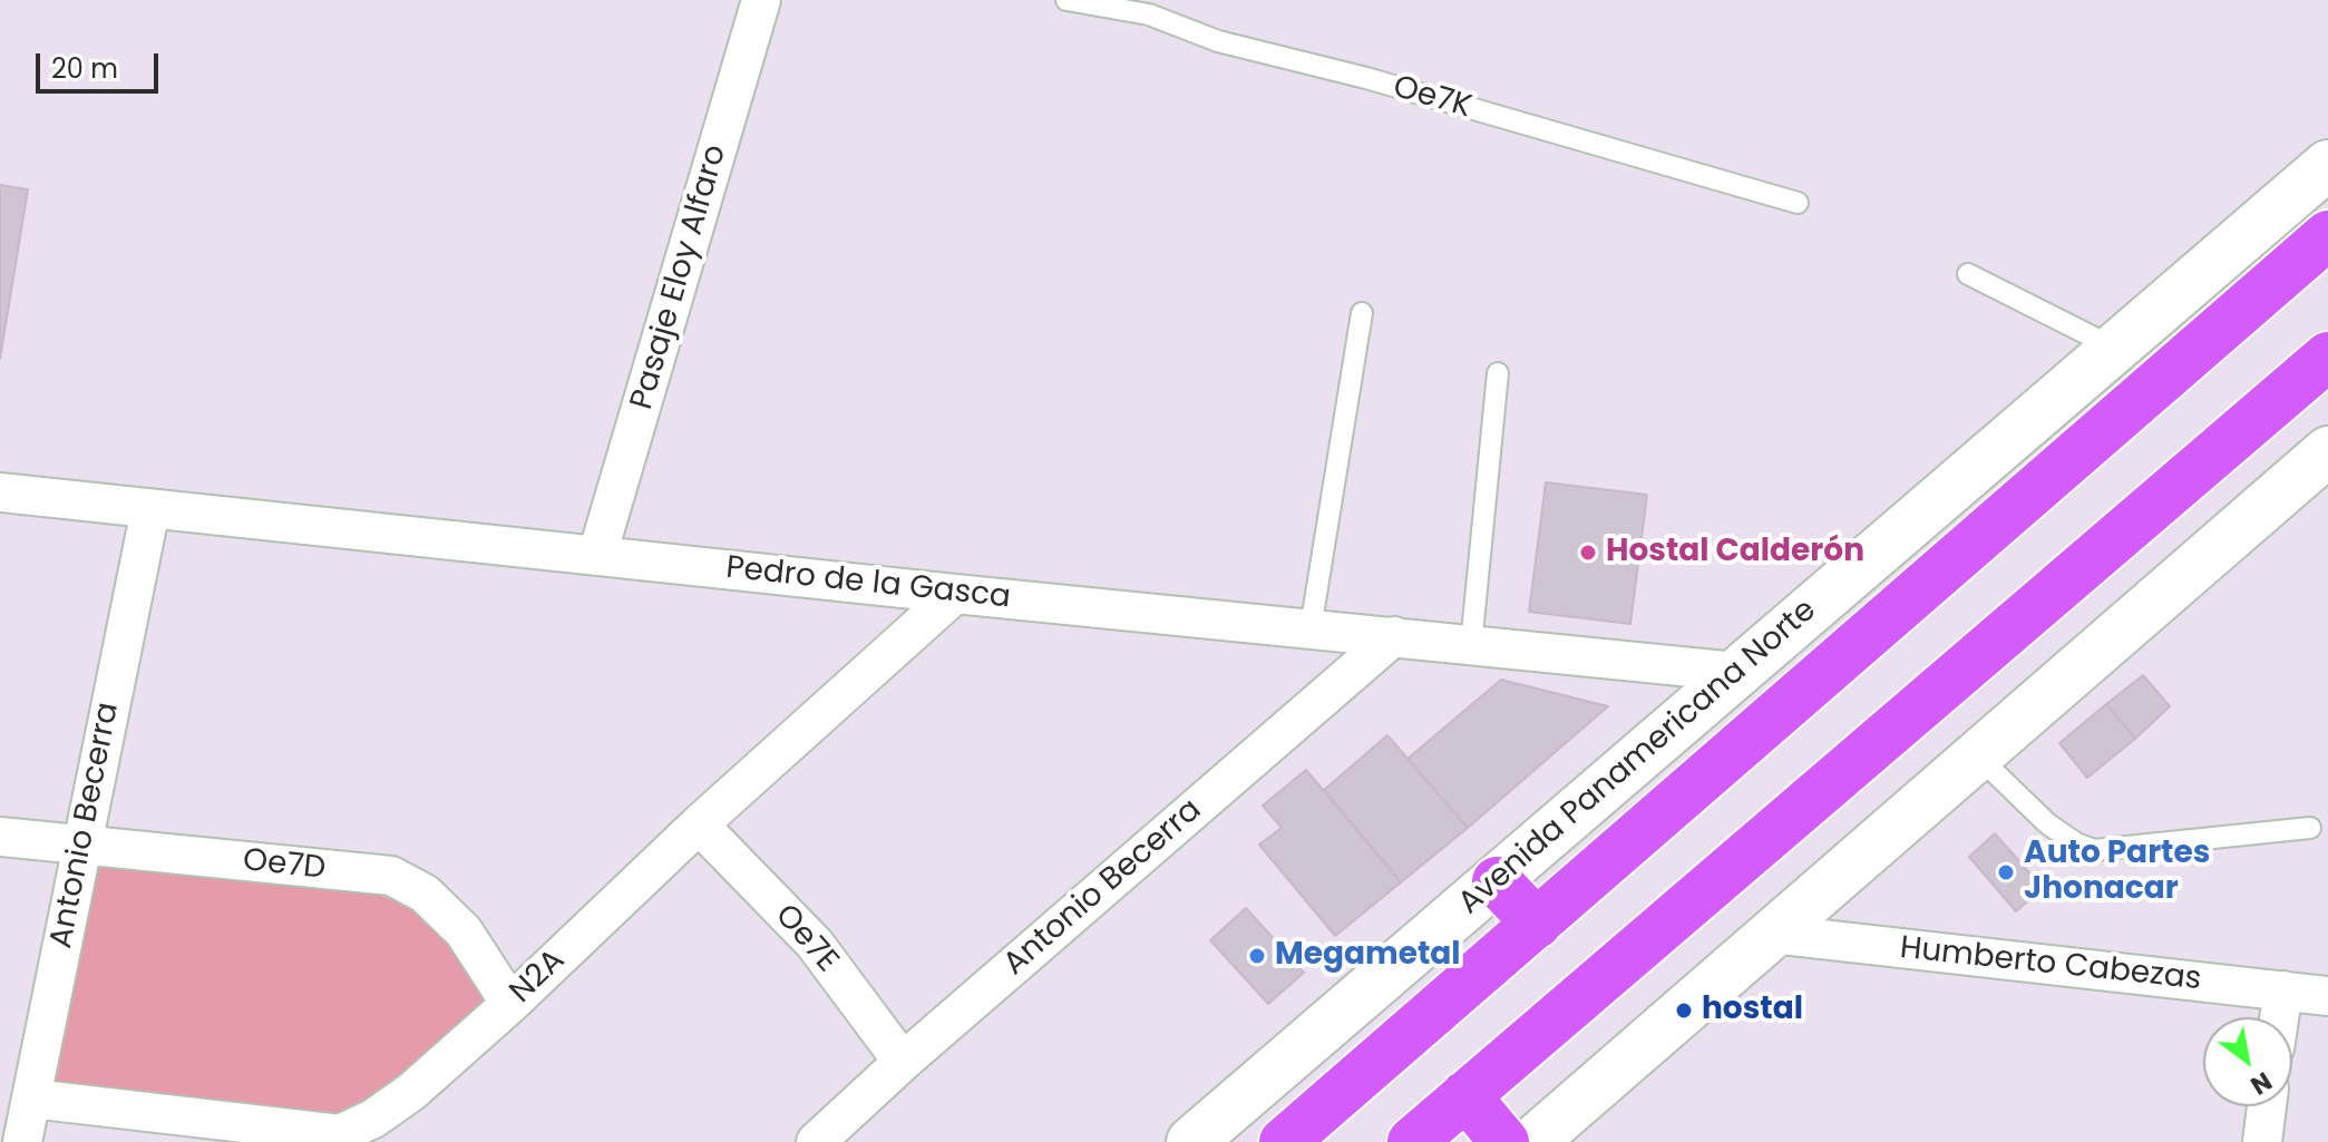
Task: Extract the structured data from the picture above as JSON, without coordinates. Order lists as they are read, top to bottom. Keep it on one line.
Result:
{"streets":{"highway":["Avenida Panamericana Norte"],"street":["Pasaje Eloy Alfaro","Pedro de la Gasca","Antonio Becerra","Oe7D","Oe7E","Humberto Cabezas","N2A"],"lane":["Oe7K"]},"crossings":[["Pasaje Eloy Alfaro","Pedro de la Gasca"],["Pedro de la Gasca","Avenida Panamericana Norte"],["Pedro de la Gasca","Antonio Becerra"],["Pedro de la Gasca","N2A"],["Antonio Becerra","Oe7D"],["Antonio Becerra","Oe7E"],["Antonio Becerra","N2A"],["Oe7D","N2A"],["Oe7E","N2A"]],"places":["Hostal Calderón","Auto Partes Jhonacar","Megametal","hostal"],"scale_bar":"20 m","north":"bottom right"}
